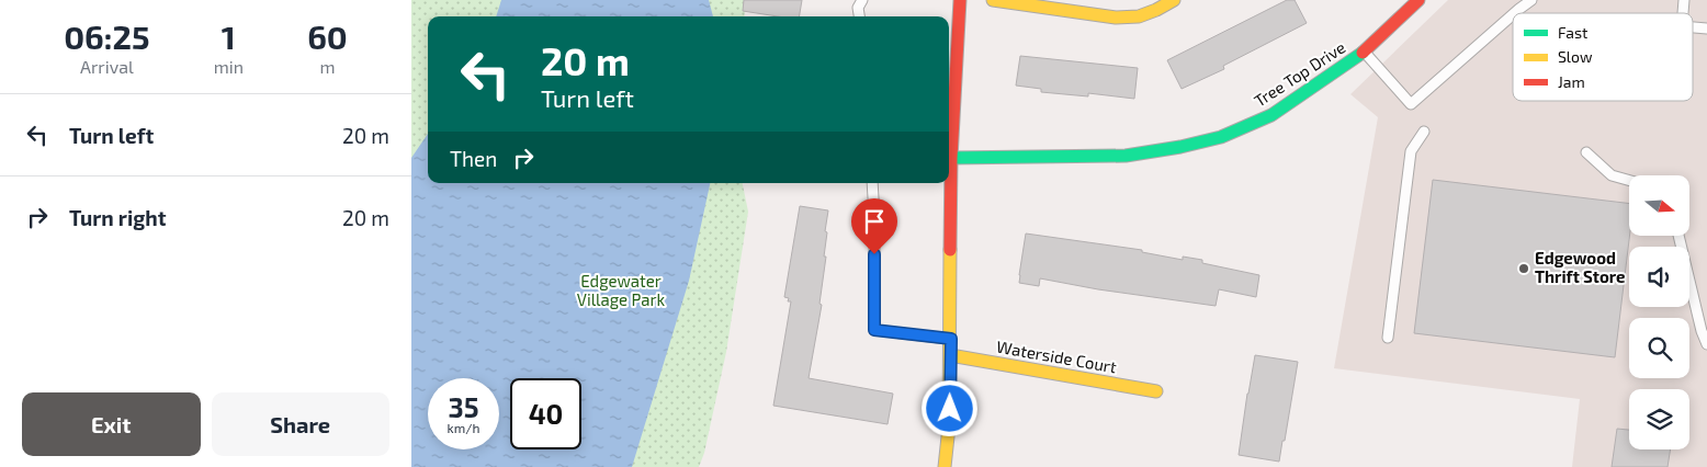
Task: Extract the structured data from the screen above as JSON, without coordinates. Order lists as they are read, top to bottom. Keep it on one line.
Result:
{"streets":{"street":["Tree Top Drive","Waterside Court"]},"parks":["Edgewater Village Park"],"places":["Edgewood Thrift Store"],"legend":["Fast","Slow","Jam"],"north":"right","page":{"eta":["06:25","Arrival","1","min","60","m"],"turn":["20 m","Turn left"],"list":[{"name":"Turn left","value":"20 m"},{"name":"Turn right","value":"20 m"}],"then":"Then","speed":"35 km/h","limit":"40","buttons":["Exit","Share"]}}
